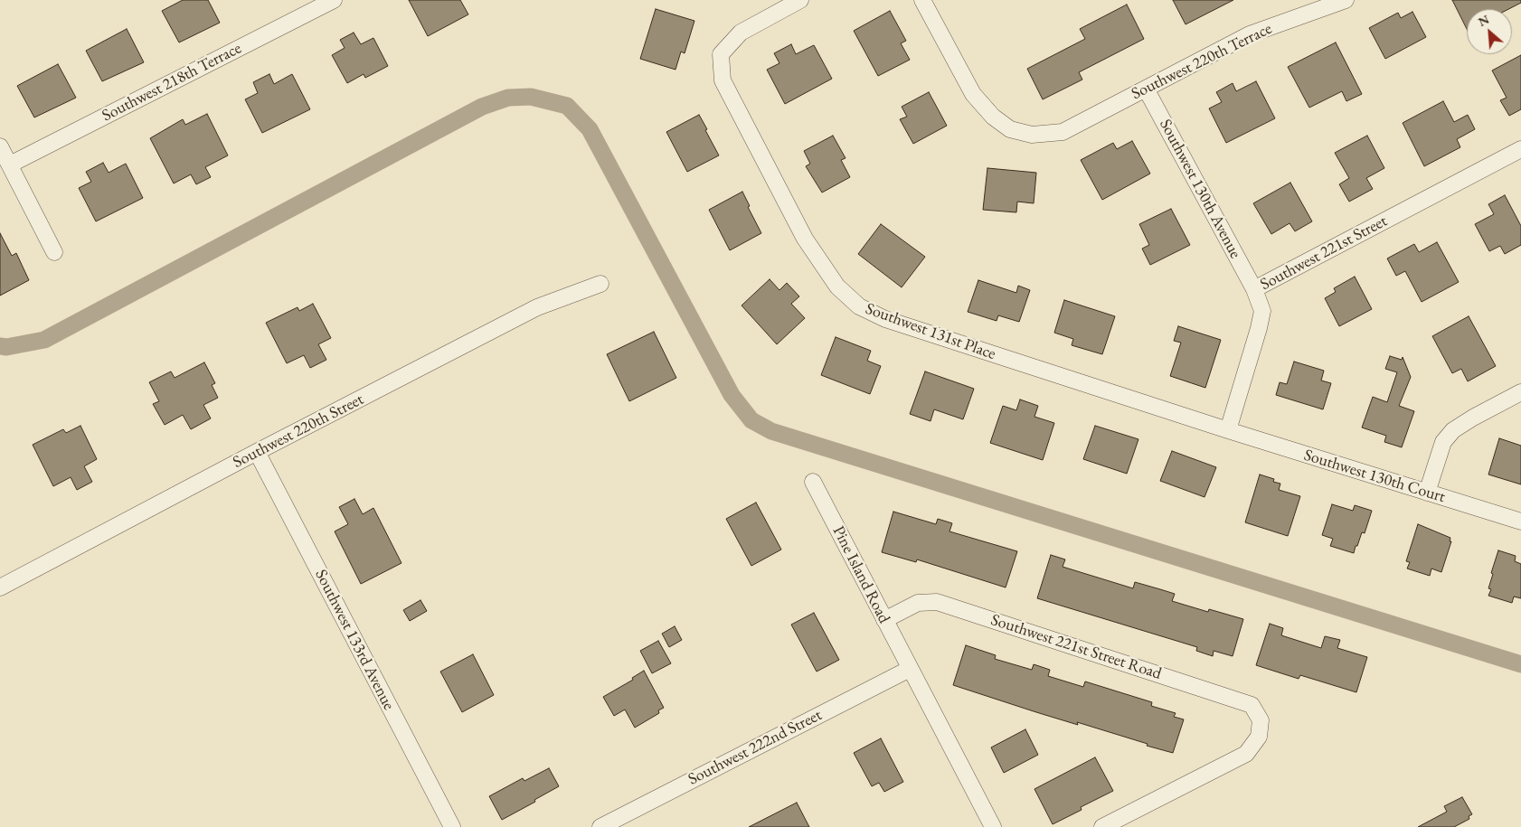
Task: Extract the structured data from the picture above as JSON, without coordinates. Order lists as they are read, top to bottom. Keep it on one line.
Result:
{"streets":{"street":["Southwest 220th Terrace","Southwest 218th Terrace","Southwest 130th Avenue","Southwest 221st Street","Southwest 131st Place","Southwest 220th Street","Southwest 130th Court","Pine Island Road","Southwest 133rd Avenue","Southwest 221st Street Road","Southwest 222nd Street"]},"crossings":[["Southwest 220th Terrace","Southwest 130th Avenue"],["Southwest 130th Avenue","Southwest 221st Street"],["Southwest 221st Street","Southwest 131st Place"],["Southwest 221st Street","Southwest 130th Court"],["Southwest 131st Place","Southwest 130th Court"],["Southwest 220th Street","Southwest 133rd Avenue"],["Pine Island Road","Southwest 221st Street Road"],["Pine Island Road","Southwest 222nd Street"]],"north":"top left"}
